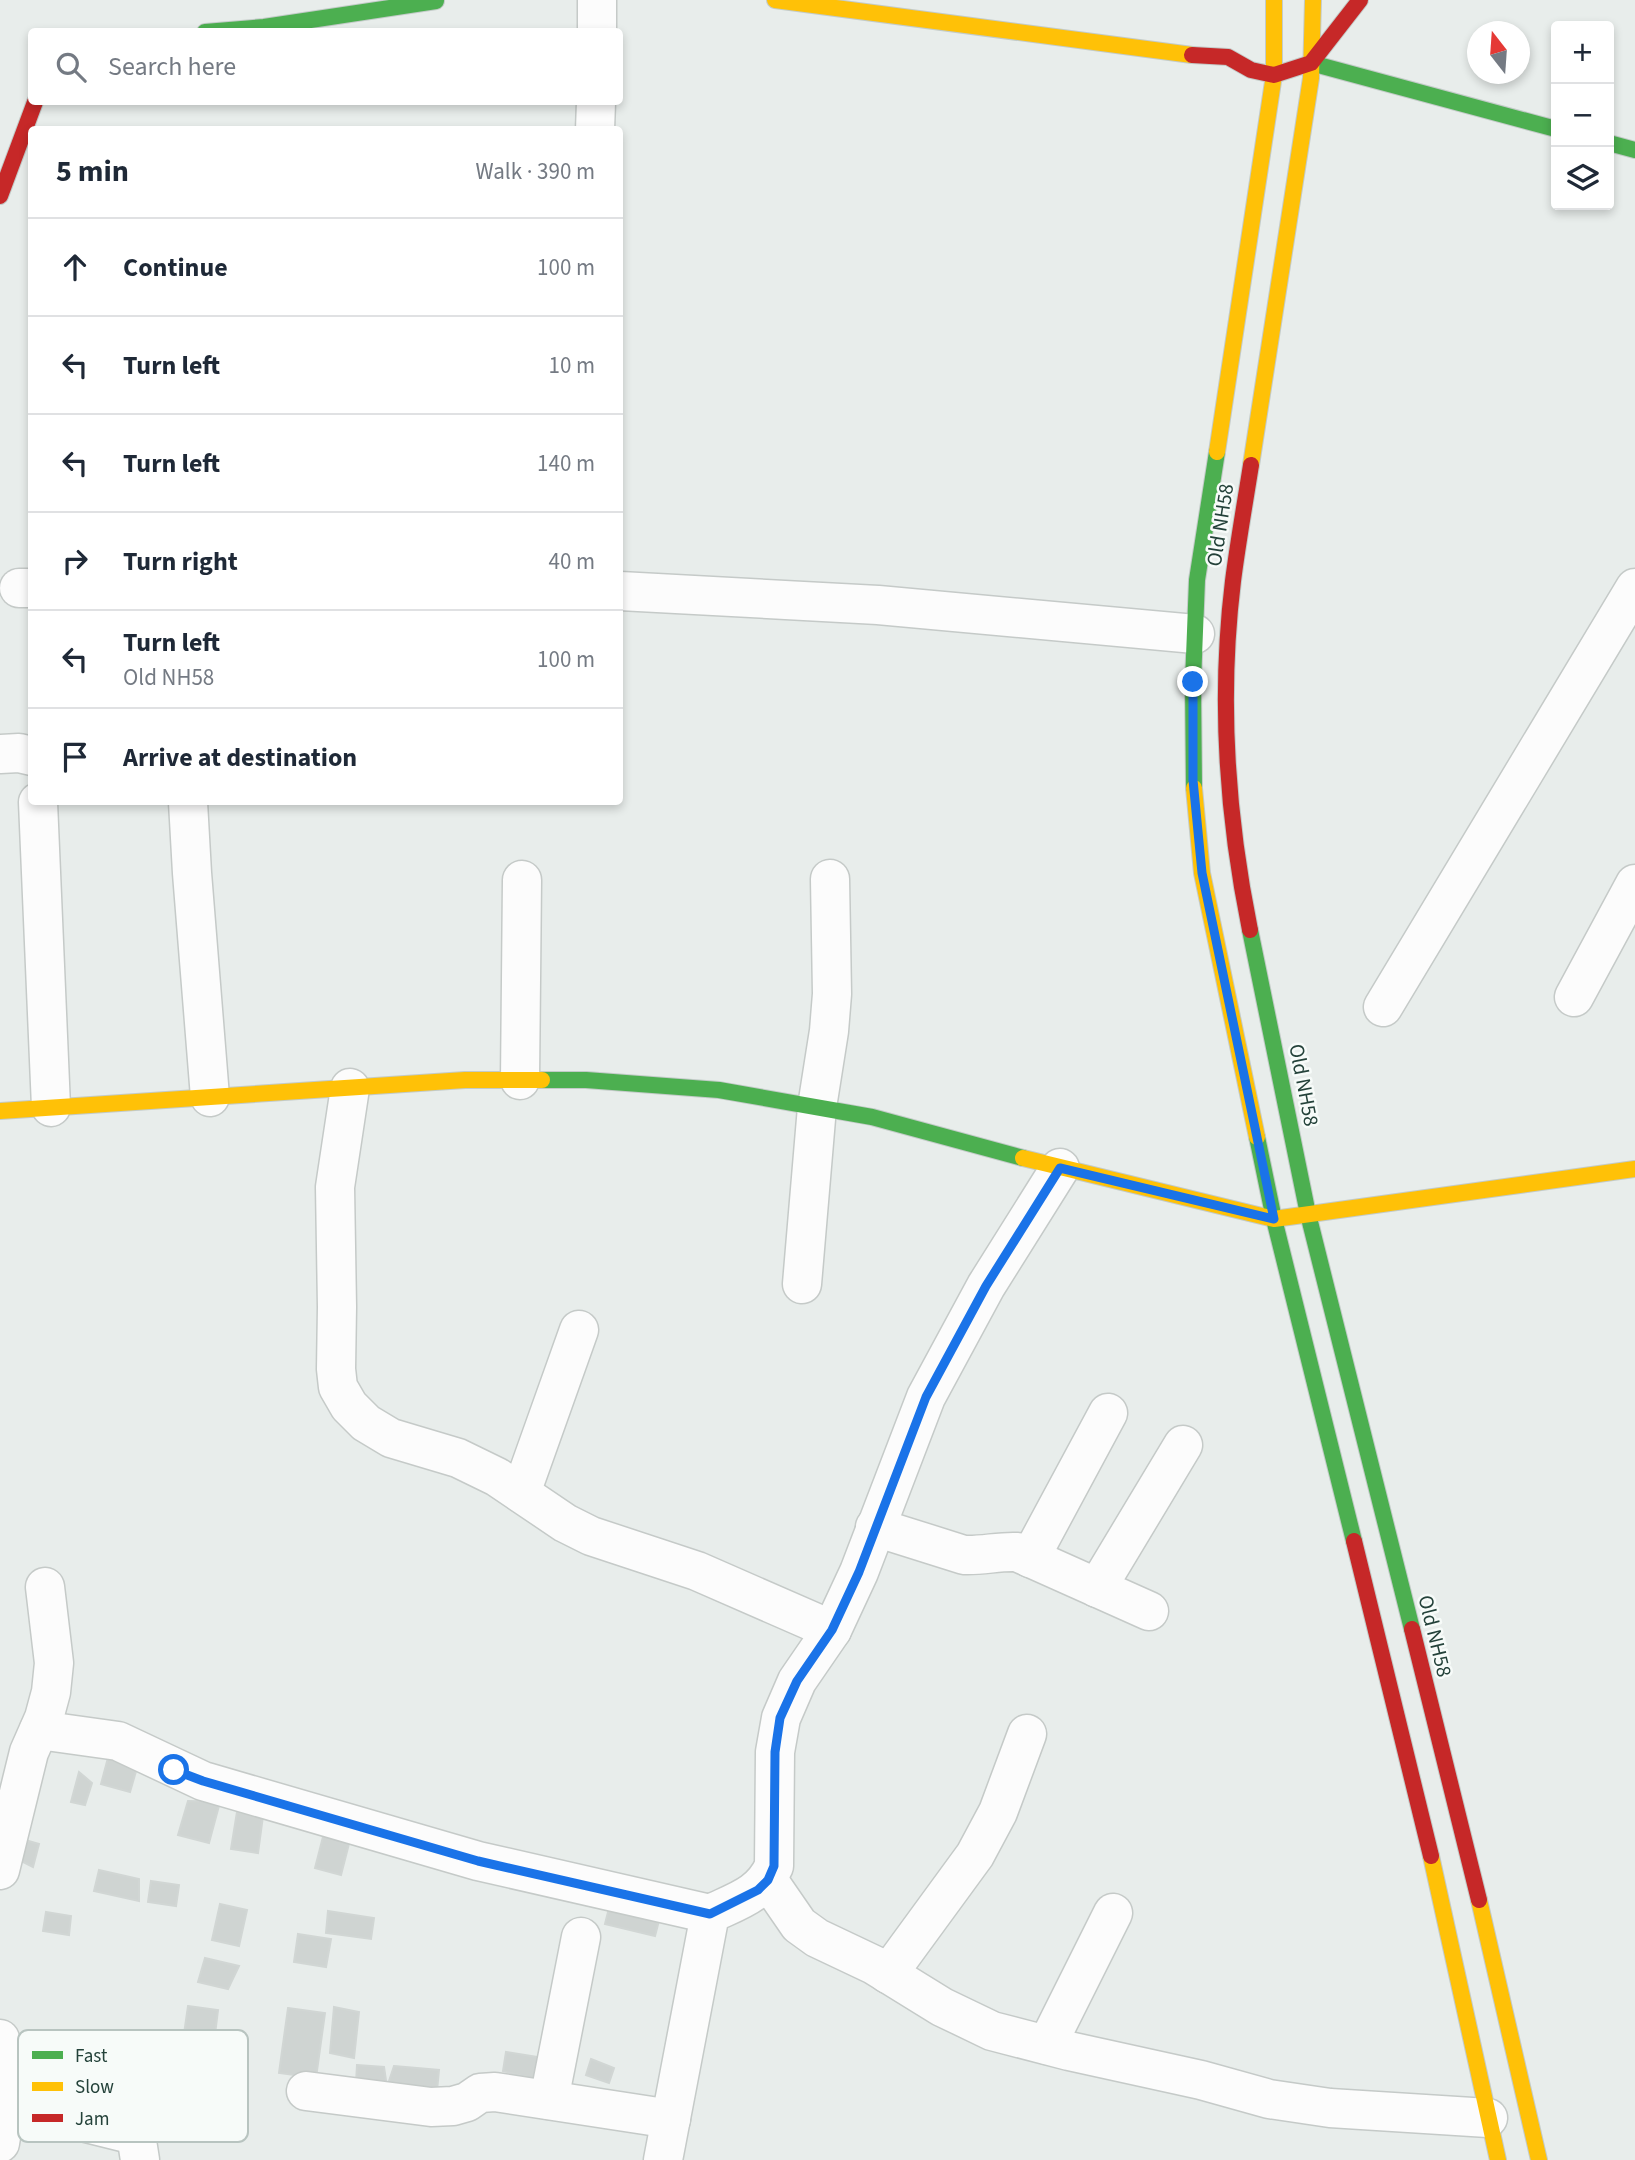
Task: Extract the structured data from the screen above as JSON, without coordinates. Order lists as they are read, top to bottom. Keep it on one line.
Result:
{"streets":{"main road":["Old NH58"]},"legend":["Fast","Slow","Jam"],"north":"top","page":{"map_buttons":["+","−"],"search":"Search here","heading":["5 min","Walk · 390 m"],"list":[["Continue","100 m"],["Turn left","10 m"],["Turn left","140 m"],["Turn right","40 m"],["Turn left","Old NH58","100 m"],"Arrive at destination"]}}
